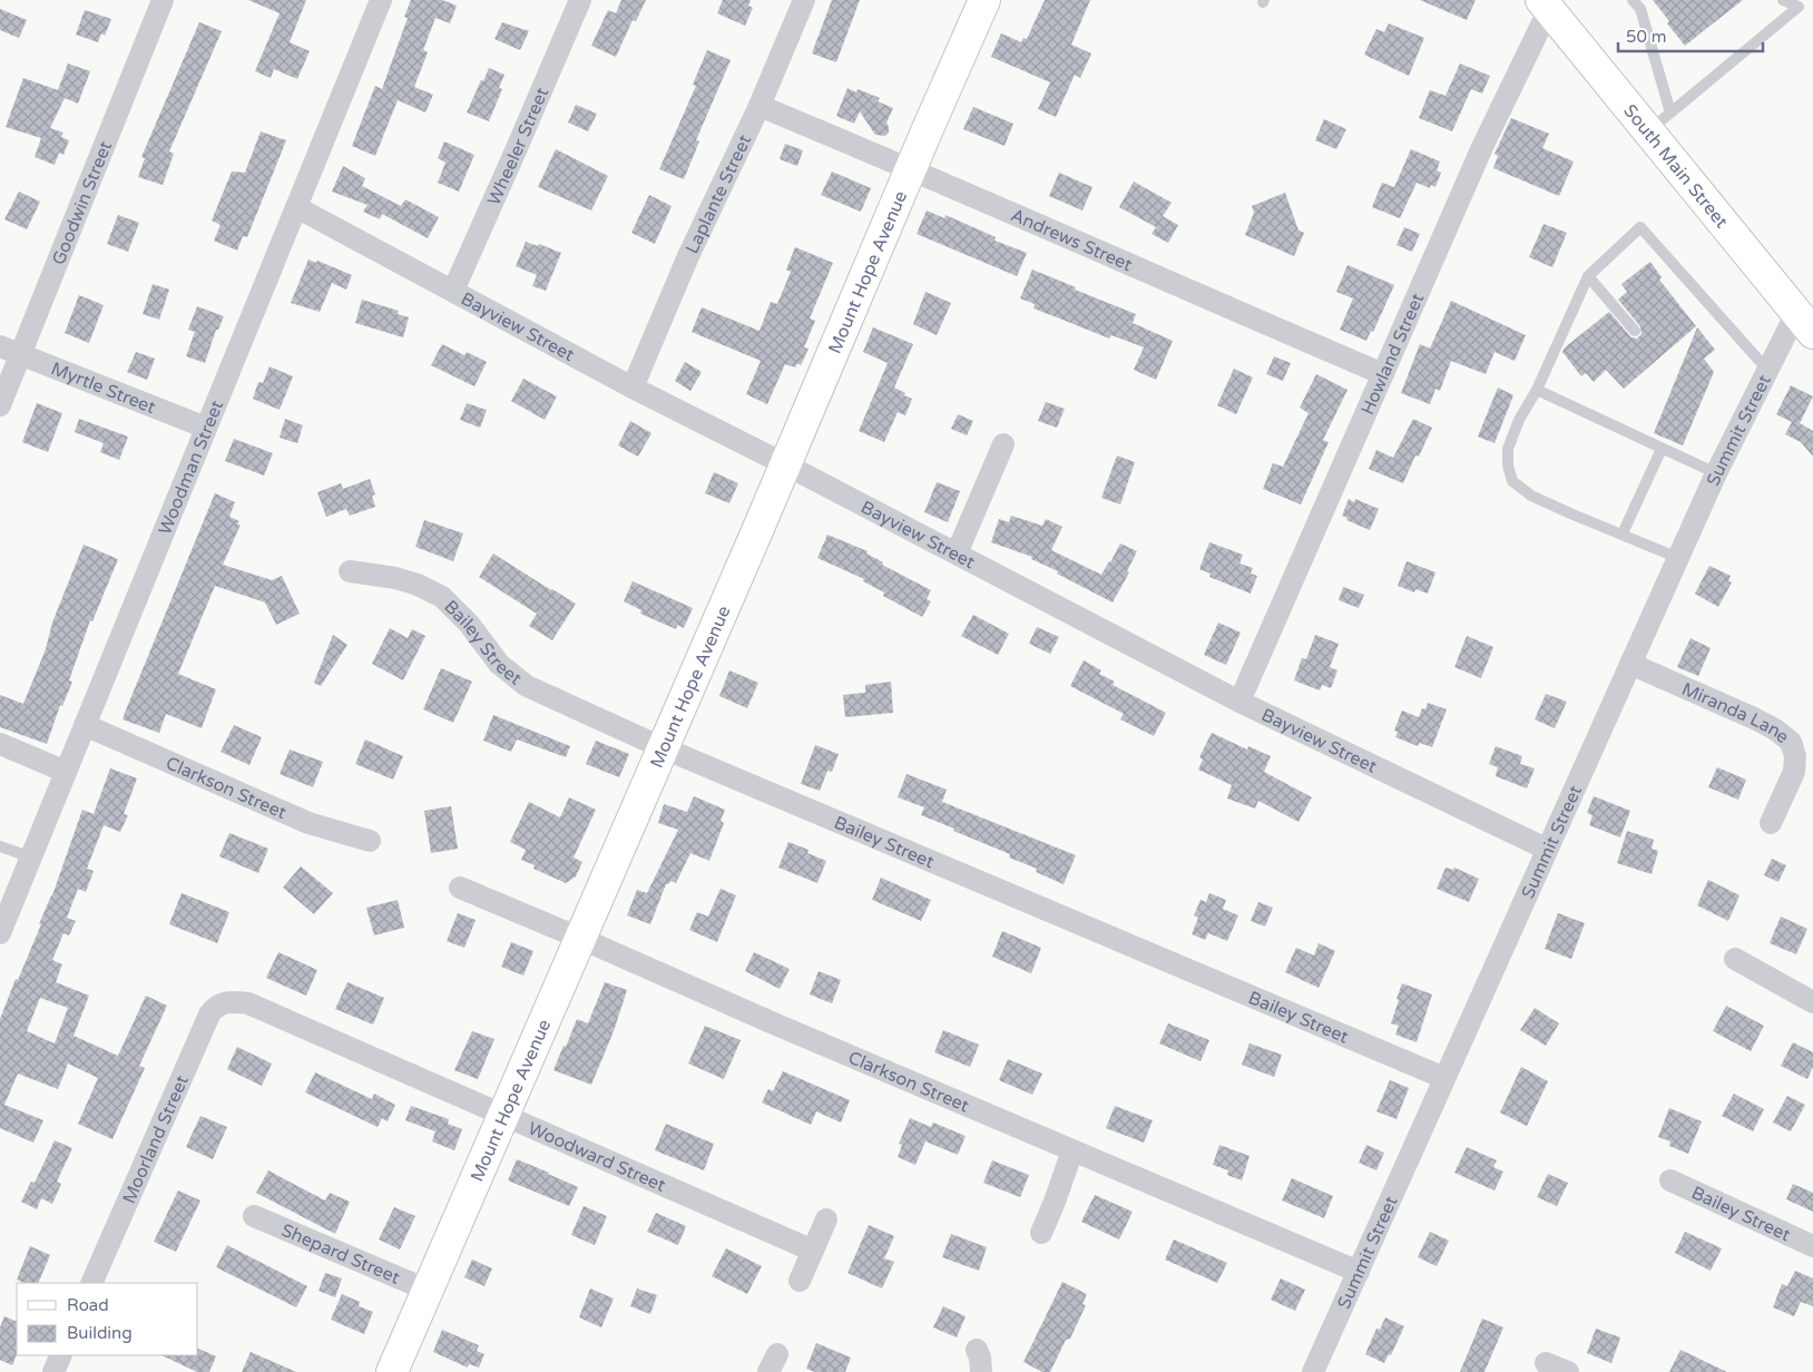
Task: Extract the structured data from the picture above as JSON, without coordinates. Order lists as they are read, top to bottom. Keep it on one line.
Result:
{"streets":{"main road":["South Main Street","Mount Hope Avenue"],"street":["Wheeler Street","Laplante Street","Goodwin Street","Andrews Street","Bayview Street","Howland Street","Myrtle Street","Summit Street","Woodman Street","Bailey Street","Miranda Lane","Clarkson Street","Moorland Street","Woodward Street","Shepard Street"]},"crossings":[["Wheeler Street","Bayview Street"],["South Main Street","Howland Street"],["South Main Street","Summit Street"],["Laplante Street","Andrews Street"],["Laplante Street","Bayview Street"],["Goodwin Street","Myrtle Street"],["Andrews Street","Mount Hope Avenue"],["Andrews Street","Howland Street"],["Mount Hope Avenue","Bayview Street"],["Mount Hope Avenue","Bailey Street"],["Mount Hope Avenue","Clarkson Street"],["Mount Hope Avenue","Woodward Street"],["Mount Hope Avenue","Shepard Street"],["Bayview Street","Howland Street"],["Bayview Street","Summit Street"],["Bayview Street","Woodman Street"],["Myrtle Street","Woodman Street"],["Summit Street","Bailey Street"],["Summit Street","Miranda Lane"],["Summit Street","Clarkson Street"],["Woodman Street","Clarkson Street"],["Moorland Street","Woodward Street"]],"legend":["Road","Building"],"scale_bar":"50 m"}
